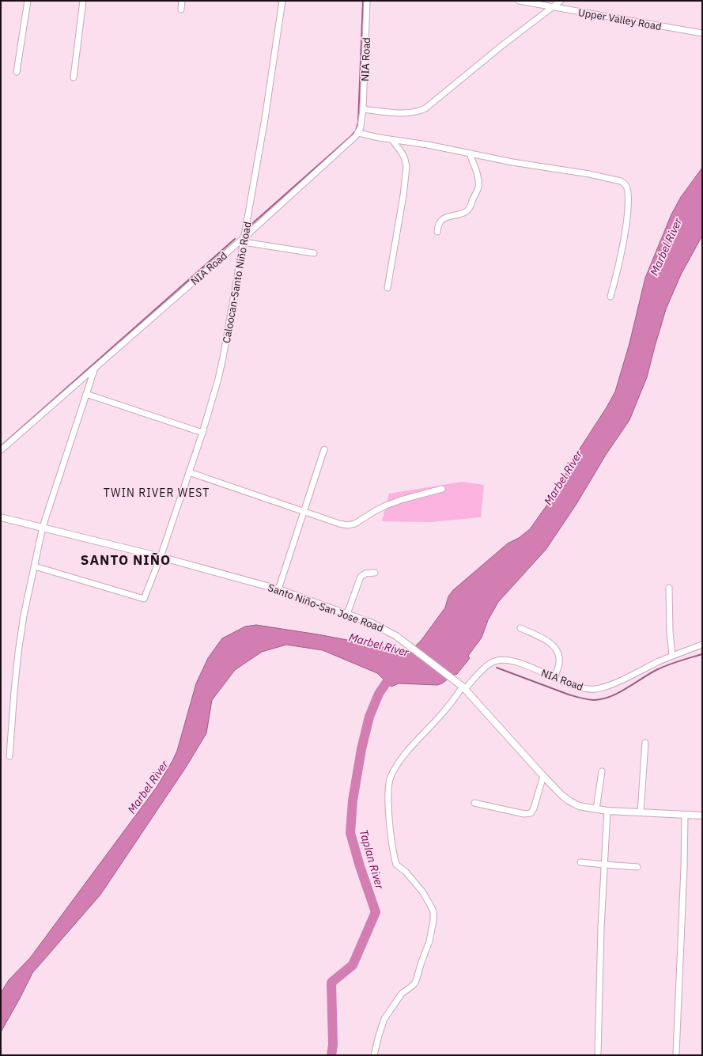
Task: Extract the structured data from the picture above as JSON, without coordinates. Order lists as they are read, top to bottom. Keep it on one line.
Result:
{"streets":{"main road":["Santo Niño-San Jose Road"],"street":["Upper Valley Road","NIA Road","Caloocan-Santo Niño Road"]},"crossings":[["NIA Road","Caloocan-Santo Niño Road"],["NIA Road","Santo Niño-San Jose Road"],["Caloocan-Santo Niño Road","Santo Niño-San Jose Road"]],"districts":["TWIN RIVER WEST","SANTO NIÑO"],"water":["Marbel River","Taplan River"]}
